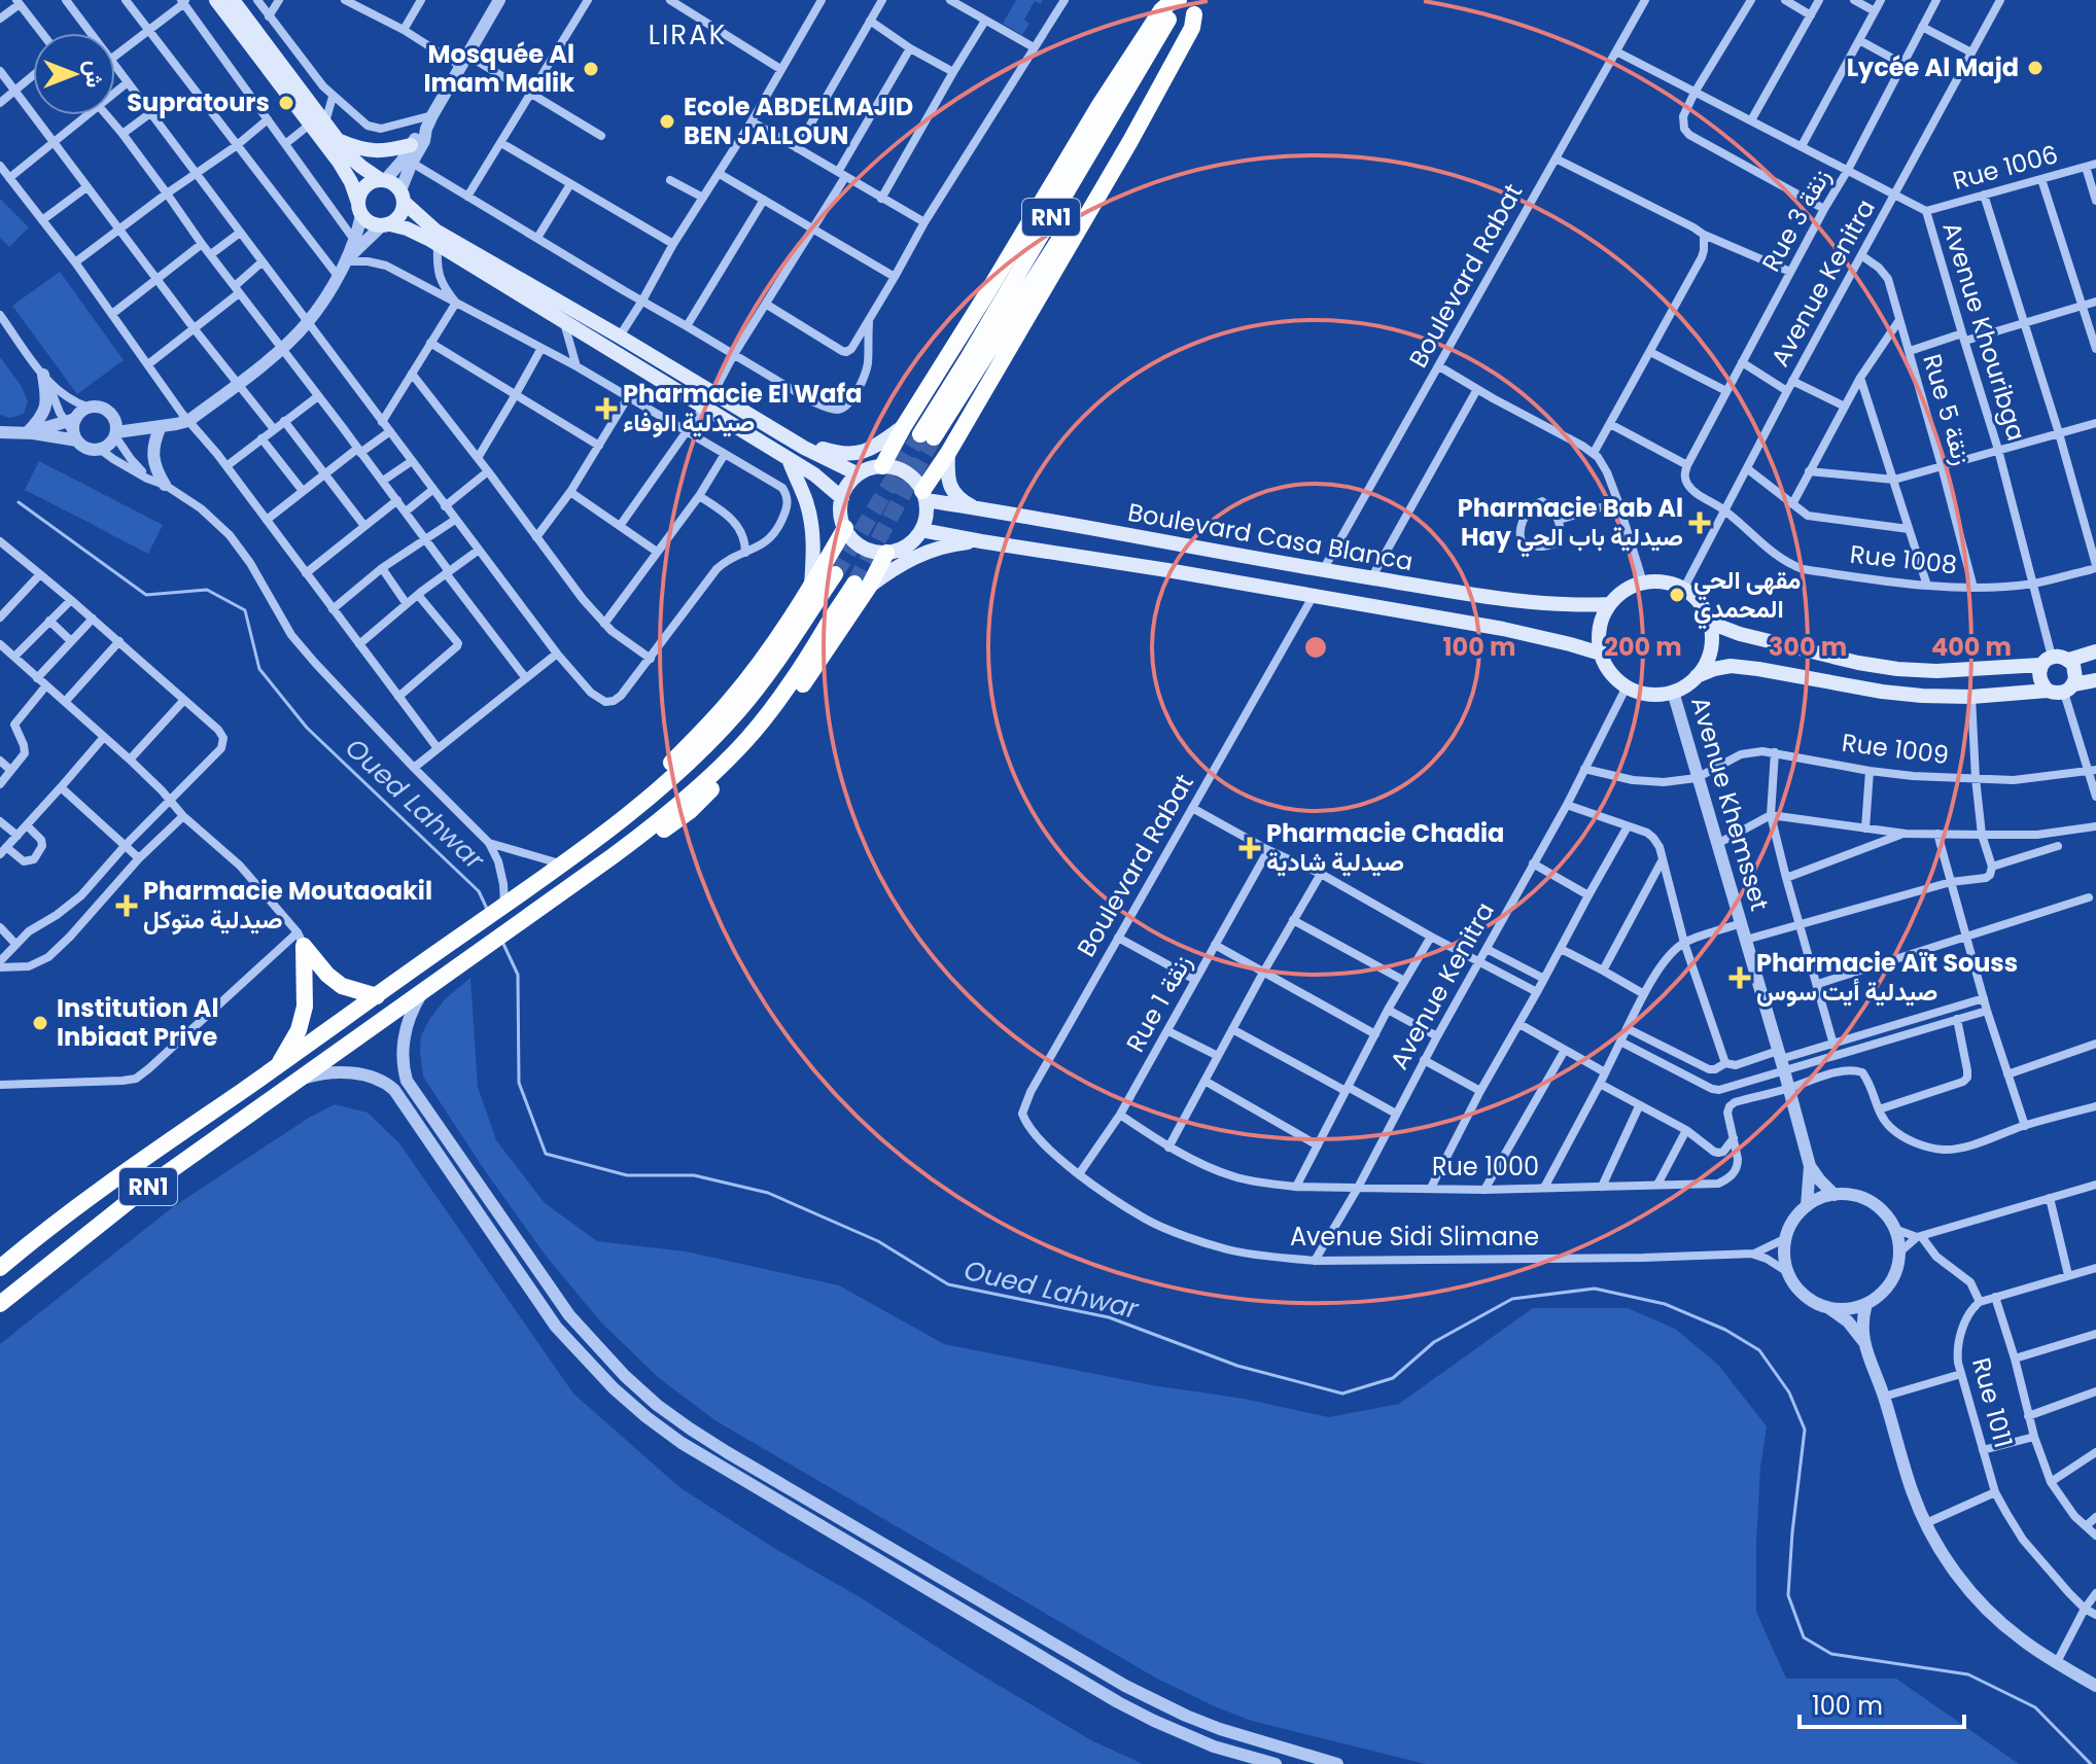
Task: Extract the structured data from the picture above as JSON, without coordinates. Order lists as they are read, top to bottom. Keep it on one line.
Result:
{"streets":{"highway":["RN1"],"main road":["Boulevard Casa Blanca"],"street":["Rue 1006","Rue 3 زنقة","Boulevard Rabat","Avenue Kenitra","Avenue Khouribga","Rue 5 زنقة","Rue 1008","Rue 1009","Avenue Khemsset","Rue 1 زنقة","Rue 1000","Avenue Sidi Slimane","Rue 1011"]},"crossings":[["Rue 1006","Avenue Khouribga"],["Rue 3 زنقة","Avenue Khouribga"],["Rue 3 زنقة","Rue 1008"],["Boulevard Rabat","Avenue Khouribga"],["Boulevard Rabat","Boulevard Casa Blanca"],["Boulevard Rabat","Avenue Sidi Slimane"],["Avenue Kenitra","Avenue Khouribga"],["Avenue Kenitra","Rue 5 زنقة"],["Avenue Kenitra","Boulevard Casa Blanca"],["Avenue Kenitra","Rue 1008"],["Avenue Kenitra","Avenue Khemsset"],["Avenue Kenitra","Rue 1000"],["Avenue Kenitra","Avenue Sidi Slimane"],["Avenue Khouribga","Rue 1008"],["Rue 5 زنقة","Rue 1008"],["Boulevard Casa Blanca","Avenue Khemsset"],["Rue 1009","Avenue Khemsset"],["Avenue Khemsset","Rue 1000"],["Avenue Khemsset","Avenue Sidi Slimane"],["Rue 1 زنقة","Rue 1000"],["Rue 1 زنقة","Avenue Sidi Slimane"]],"districts":["LIRAK"],"water":["Oued Lahwar"],"places":{"other":["Lycée Al Majd","Mosquée Al Imam Malik","Supratours","Ecole ABDELMAJID BEN JALLOUN","مقهى الحي المحمدي","Institution Al Inbiaat Prive"],"health":["Pharmacie El Wafa صيدلية الوفاء","Pharmacie Bab Al Hay صيدلية باب الحي","Pharmacie Chadia صيدلية شادية","Pharmacie Moutaoakil صيدلية متوكل","Pharmacie Aït Souss صيدلية أيت سوس"]},"scale_bar":"100 m","north":"right","rings":["100 m","200 m","300 m","400 m"]}
